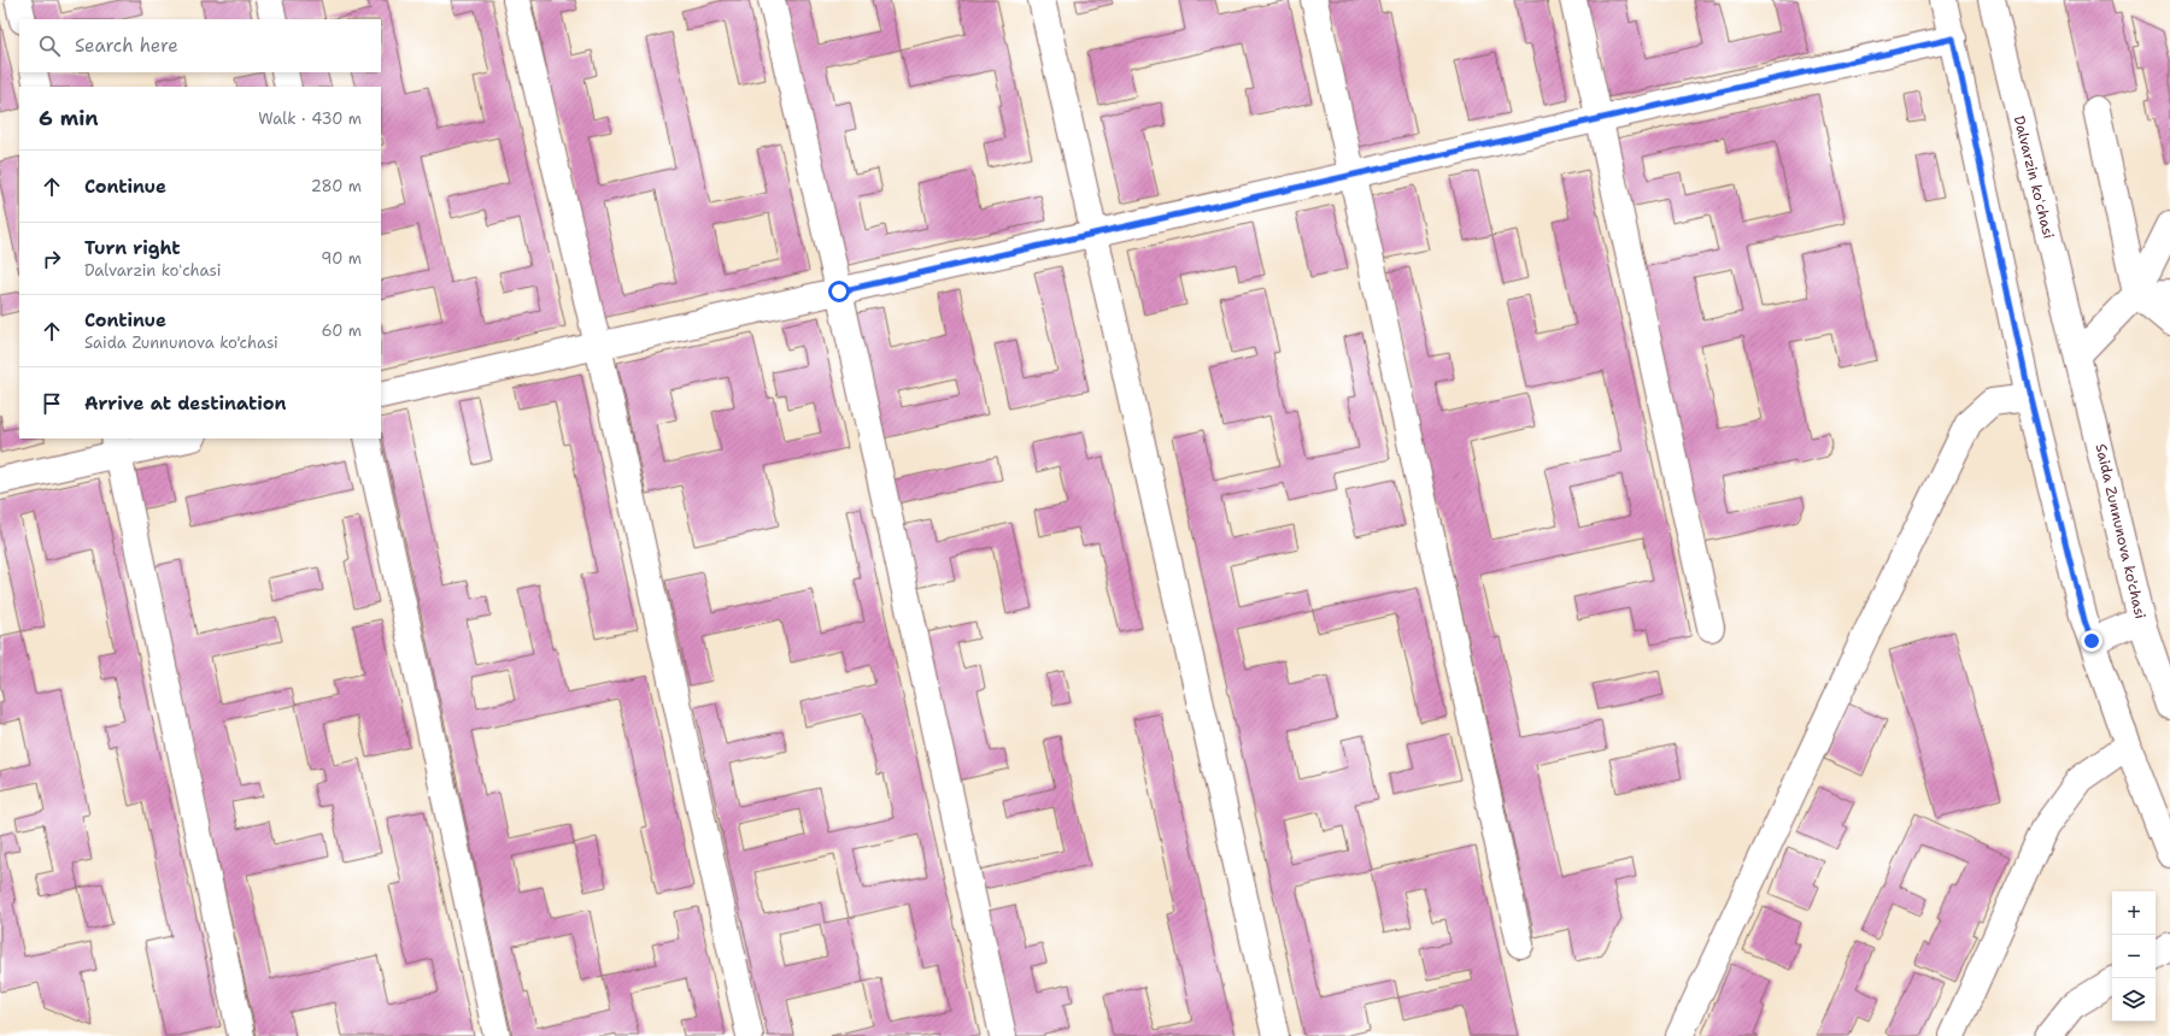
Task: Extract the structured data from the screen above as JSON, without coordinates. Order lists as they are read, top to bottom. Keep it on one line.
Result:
{"streets":{"street":["Dalvarzin koʻchasi","Saida Zunnunova ko'chasi"]},"crossings":[["Dalvarzin koʻchasi","Saida Zunnunova ko'chasi"]],"page":{"search":"Search here","heading":["6 min","Walk · 430 m"],"list":[["Continue","280 m"],["Turn right","Dalvarzin koʻchasi","90 m"],["Continue","Saida Zunnunova ko'chasi","60 m"],"Arrive at destination"],"map_buttons":["+","−"]}}
